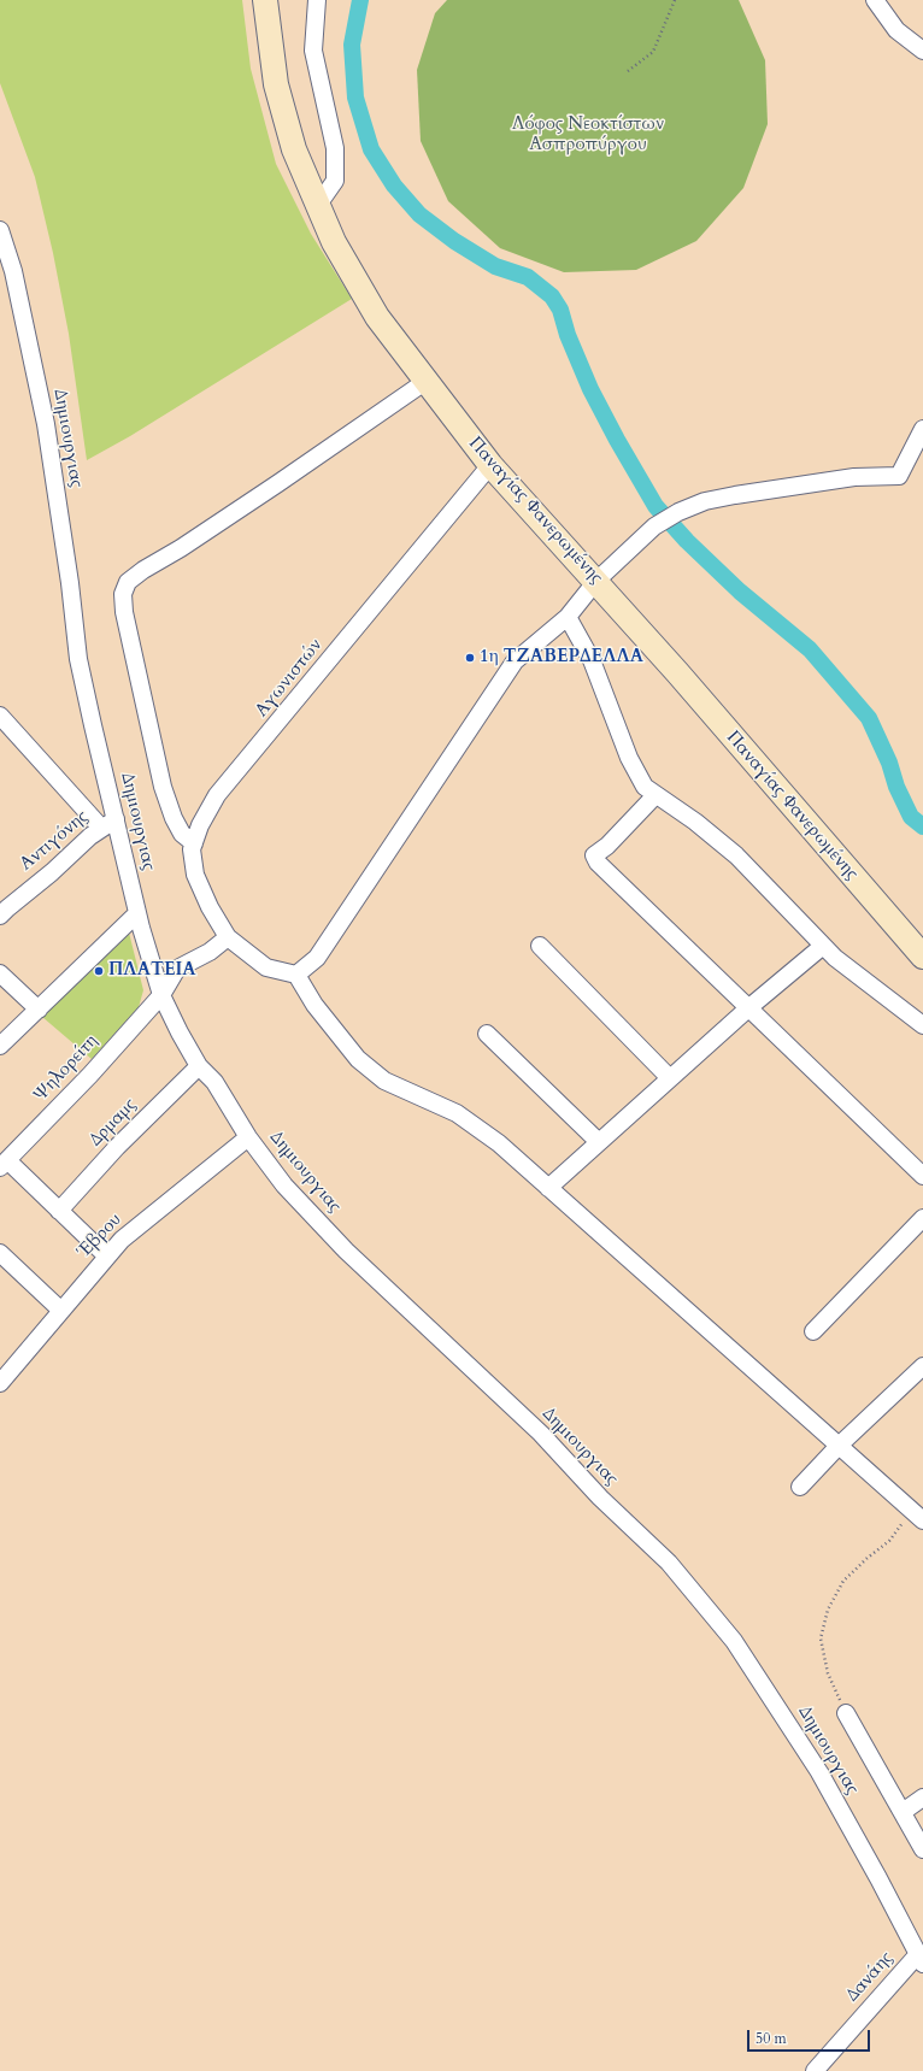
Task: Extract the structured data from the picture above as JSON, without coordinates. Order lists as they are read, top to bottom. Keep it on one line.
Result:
{"streets":{"main road":["Παναγίας Φανερωμένης"],"street":["Δημιουργιας","Αγωνιστών","Αντιγόνης","Ψηλορείτη","Δρμαμς","Έβρου","Δανάης"]},"crossings":[["Δημιουργιας","Αντιγόνης"],["Δημιουργιας","Ψηλορείτη"],["Δημιουργιας","Δρμαμς"],["Δημιουργιας","Έβρου"],["Δημιουργιας","Δανάης"],["Παναγίας Φανερωμένης","Αγωνιστών"],["Αγωνιστών","Ψηλορείτη"]],"parks":["Λόφος Νεοκτίστων Ασπροπύργου"],"places":["1η ΤΖΑΒΕΡΔΕΛΛΑ","ΠΛΑΤΕΙΑ"],"scale_bar":"50 m"}
